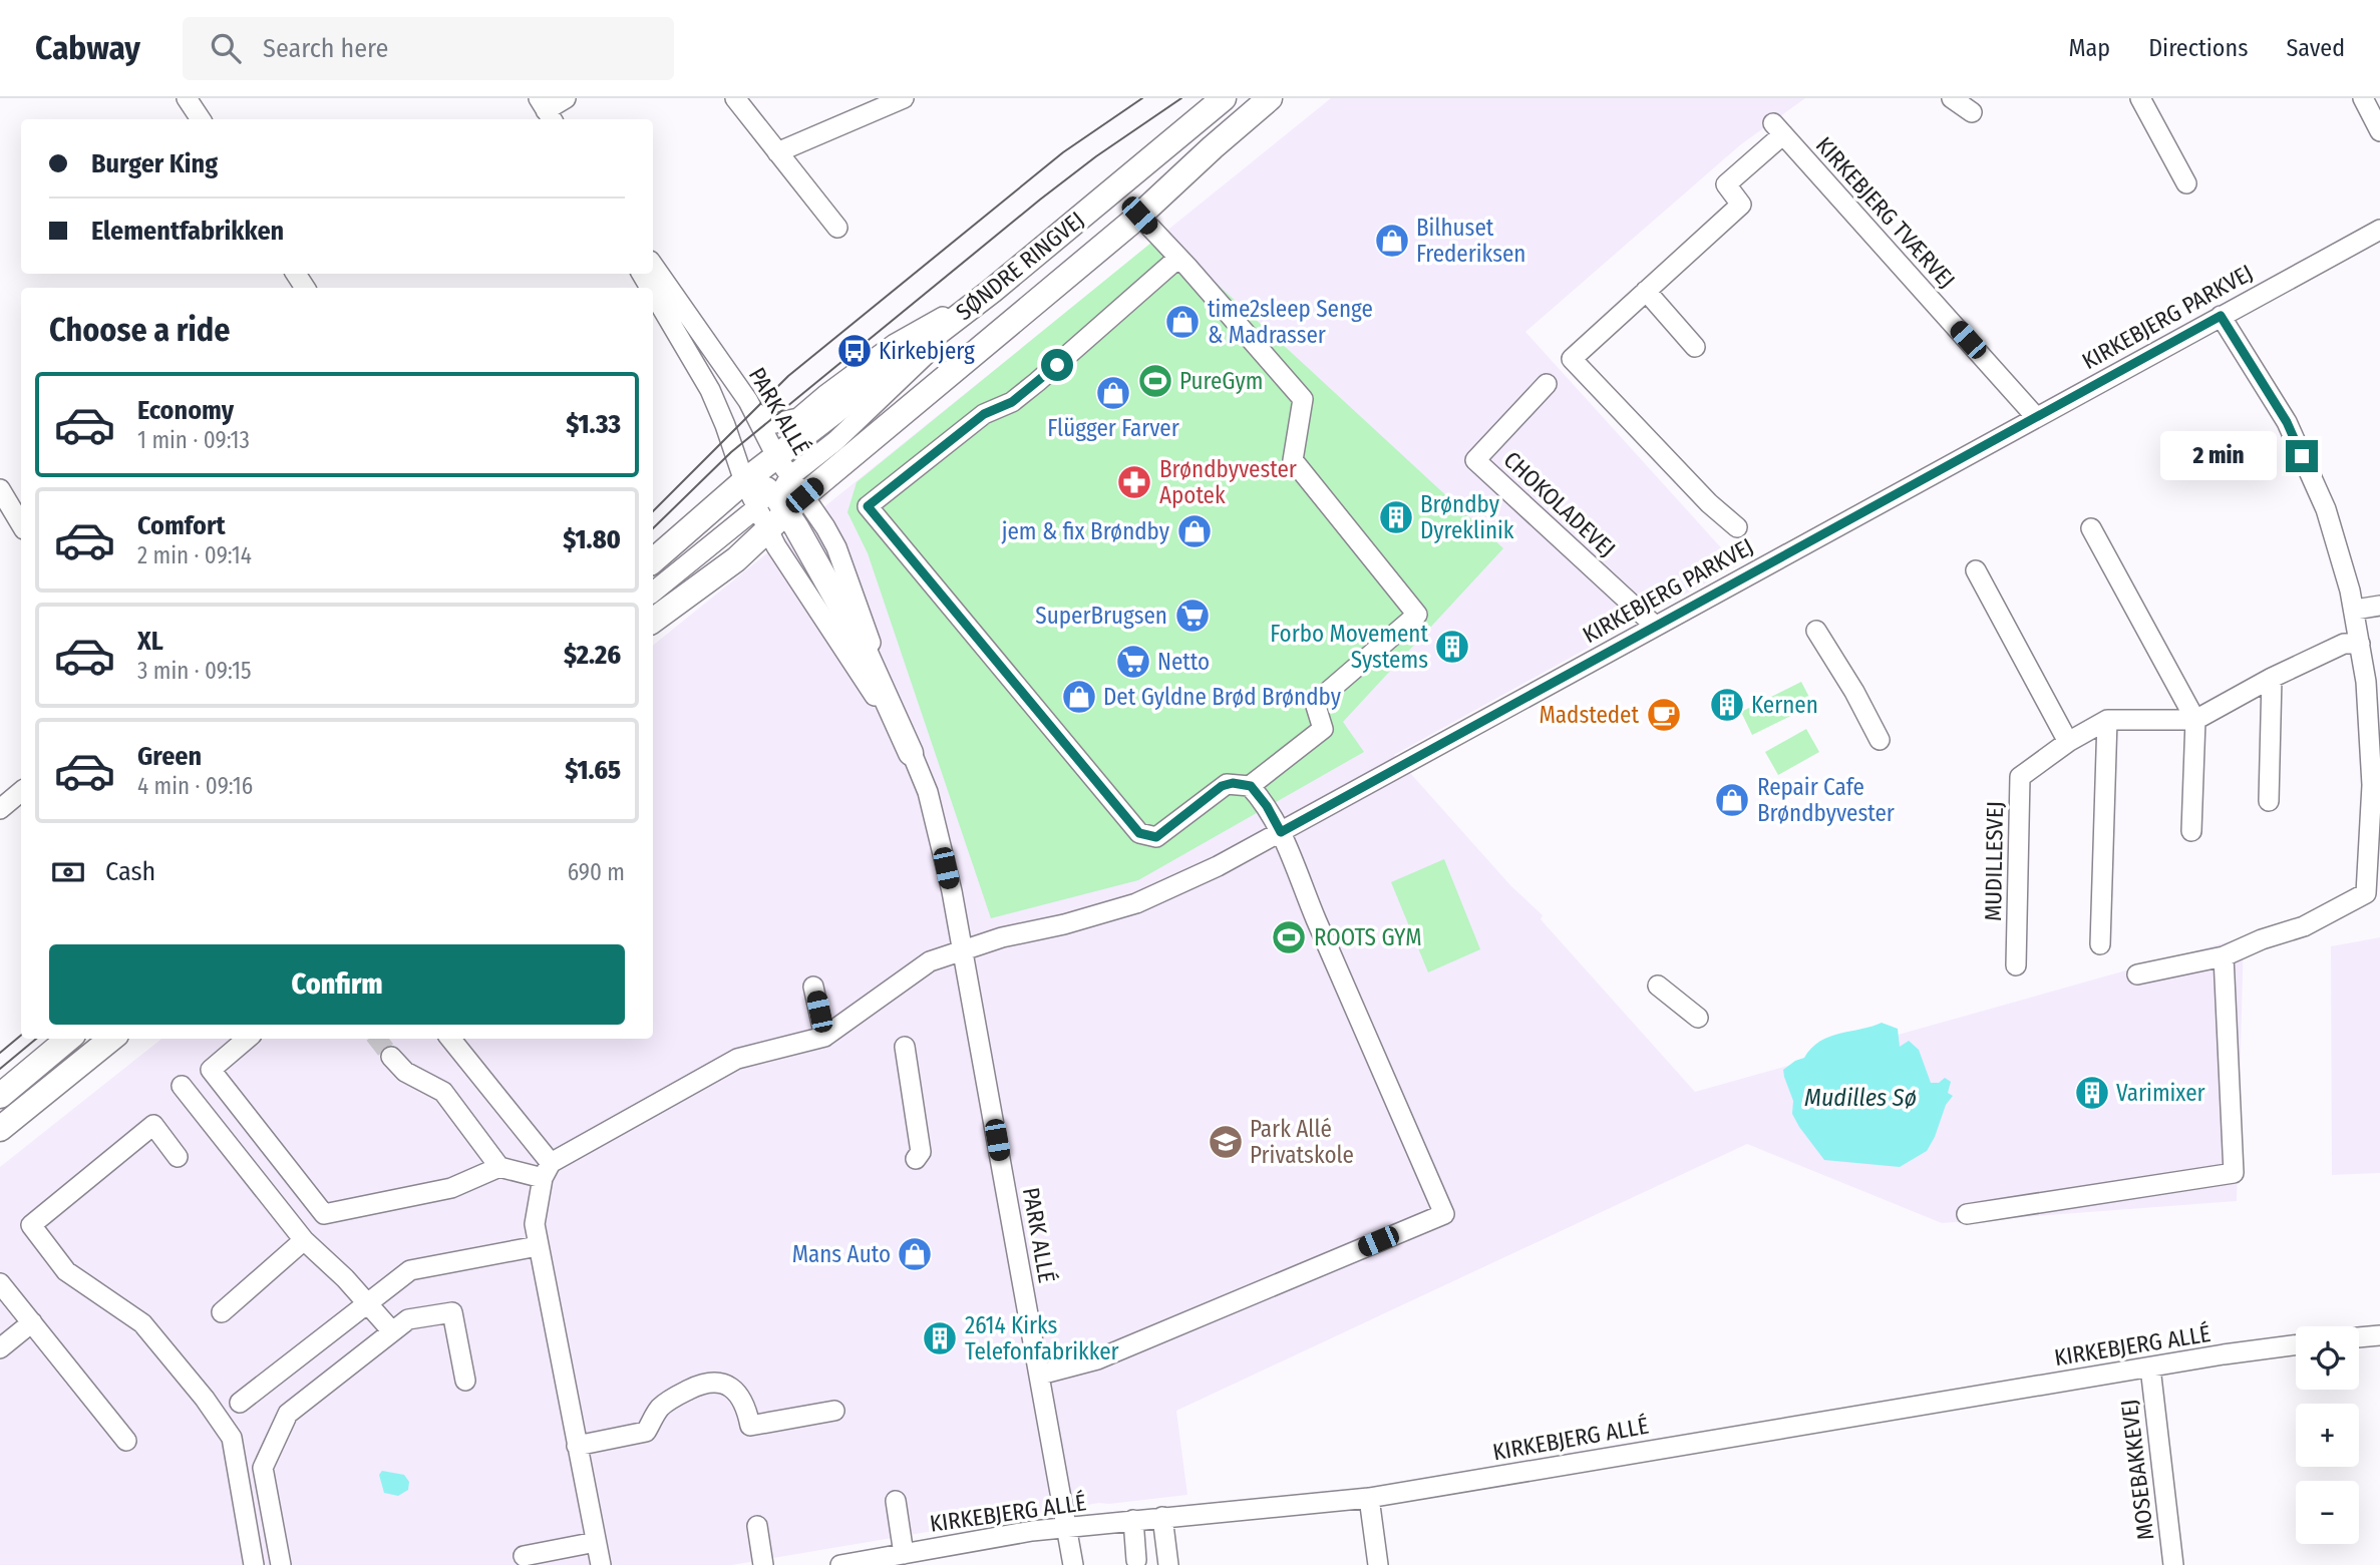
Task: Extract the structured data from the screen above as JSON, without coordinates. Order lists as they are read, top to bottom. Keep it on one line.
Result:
{"streets":{"main road":["SØNDRE RINGVEJ"],"street":["KIRKEBJERG TVÆRVEJ","KIRKEBJERG PARKVEJ","PARK ALLÉ","CHOKOLADEVEJ","MUDILLESVEJ","KIRKEBJERG ALLÉ","MOSEBAKKEVEJ"]},"crossings":[["KIRKEBJERG TVÆRVEJ","KIRKEBJERG PARKVEJ"],["SØNDRE RINGVEJ","PARK ALLÉ"],["KIRKEBJERG PARKVEJ","PARK ALLÉ"],["KIRKEBJERG PARKVEJ","CHOKOLADEVEJ"],["PARK ALLÉ","KIRKEBJERG ALLÉ"],["KIRKEBJERG ALLÉ","MOSEBAKKEVEJ"]],"water":["Mudilles Sø"],"places":{"shop":["Bilhuset Frederiksen","time2sleep Senge & Madrasser","Flügger Farver","jem & fix Brøndby","Det Gyldne Brød Brøndby","Repair Cafe Brøndbyvester","Mans Auto"],"bus stop":["Kirkebjerg"],"sports":["PureGym","ROOTS GYM"],"pharmacy":["Brøndbyvester Apotek"],"building":["Brøndby Dyreklinik","Forbo Movement Systems","Kernen","Varimixer","2614 Kirks Telefonfabrikker"],"supermarket":["SuperBrugsen","Netto"],"cafe":["Madstedet"],"school or university":["Park Allé Privatskole"]},"page":{"header":"Cabway","search":"Search here","nav":["Map","Directions","Saved"],"banner":["Burger King","Elementfabrikken"],"heading":"Choose a ride","list":[{"name":"Economy","note":"1 min · 09:13","value":"$1.33"},{"name":"Comfort","note":"2 min · 09:14","value":"$1.80"},{"name":"XL","note":"3 min · 09:15","value":"$2.26"},{"name":"Green","note":"4 min · 09:16","value":"$1.65"}],"bubble":"2 min","pay":["Cash","690 m"],"buttons":"Confirm","map_buttons":["+","−"]}}
